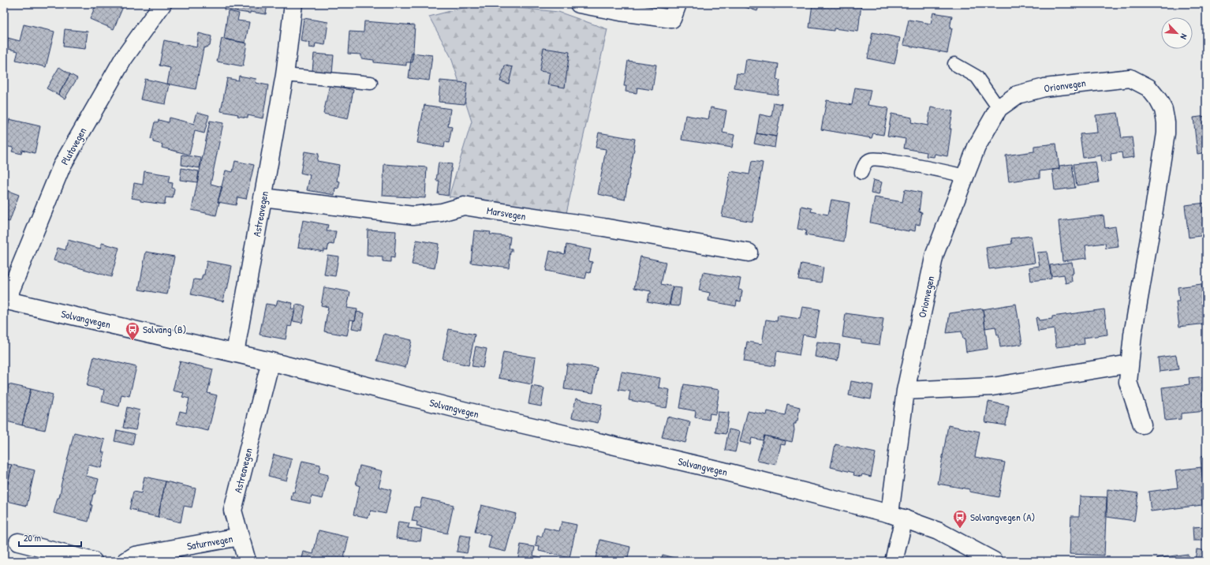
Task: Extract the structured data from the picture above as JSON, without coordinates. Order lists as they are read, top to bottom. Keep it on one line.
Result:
{"streets":{"street":["Orionvegen","Plutovegen","Marsvegen","Astreavegen","Solvangvegen","Saturnvegen"]},"crossings":[["Orionvegen","Solvangvegen"],["Plutovegen","Solvangvegen"],["Marsvegen","Astreavegen"],["Astreavegen","Solvangvegen"],["Astreavegen","Saturnvegen"]],"places":{"bus stop":["Solvang (B)","Solvangvegen (A)"]},"scale_bar":"20 m","north":"bottom right"}
